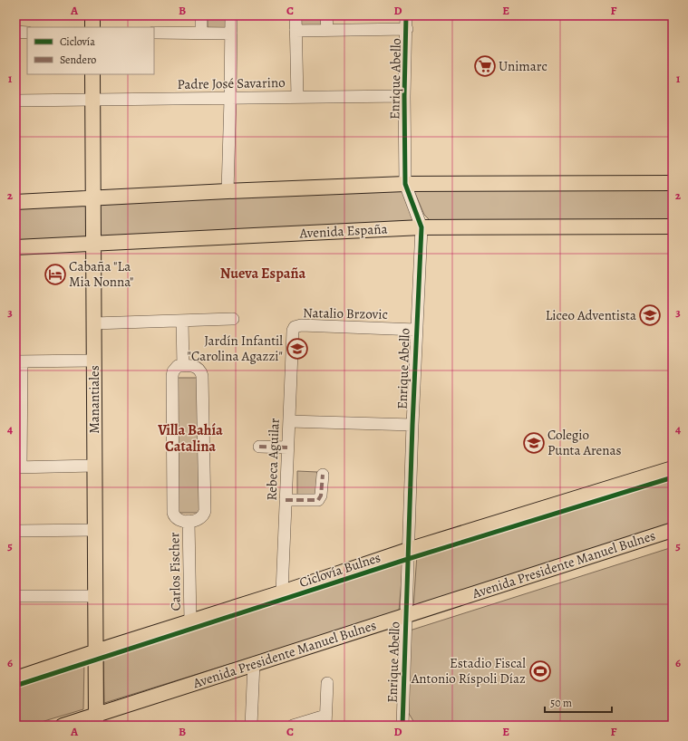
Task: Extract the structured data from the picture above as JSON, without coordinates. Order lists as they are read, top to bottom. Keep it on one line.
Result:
{"streets":{"main road":["Avenida España","Manantiales","Avenida Presidente Manuel Bulnes"],"street":["Enrique Abello","Padre José Savarino","Natalio Brzovic","Rebeca Aguilar","Carlos Fischer"],"cycle path":["Ciclovía Bulnes"]},"crossings":[["Enrique Abello","Padre José Savarino"],["Enrique Abello","Avenida España"],["Enrique Abello","Natalio Brzovic"],["Enrique Abello","Avenida Presidente Manuel Bulnes"],["Padre José Savarino","Manantiales"],["Avenida España","Manantiales"],["Natalio Brzovic","Rebeca Aguilar"],["Manantiales","Avenida Presidente Manuel Bulnes"]],"districts":["Nueva España","Villa Bahía Catalina"],"places":{"supermarket":["Unimarc"],"hotel":["Cabaña \"La Mia Nonna\""],"school or university":["Liceo Adventista","Jardín Infantil \"Carolina Agazzi\"","Colegio Punta Arenas"],"sports":["Estadio Fiscal Antonio Ríspoli Díaz"]},"legend":["Ciclovía","Sendero"],"scale_bar":"50 m","grid":{"columns":["A","B","C","D","E","F"],"rows":["1","2","3","4","5","6"]}}
